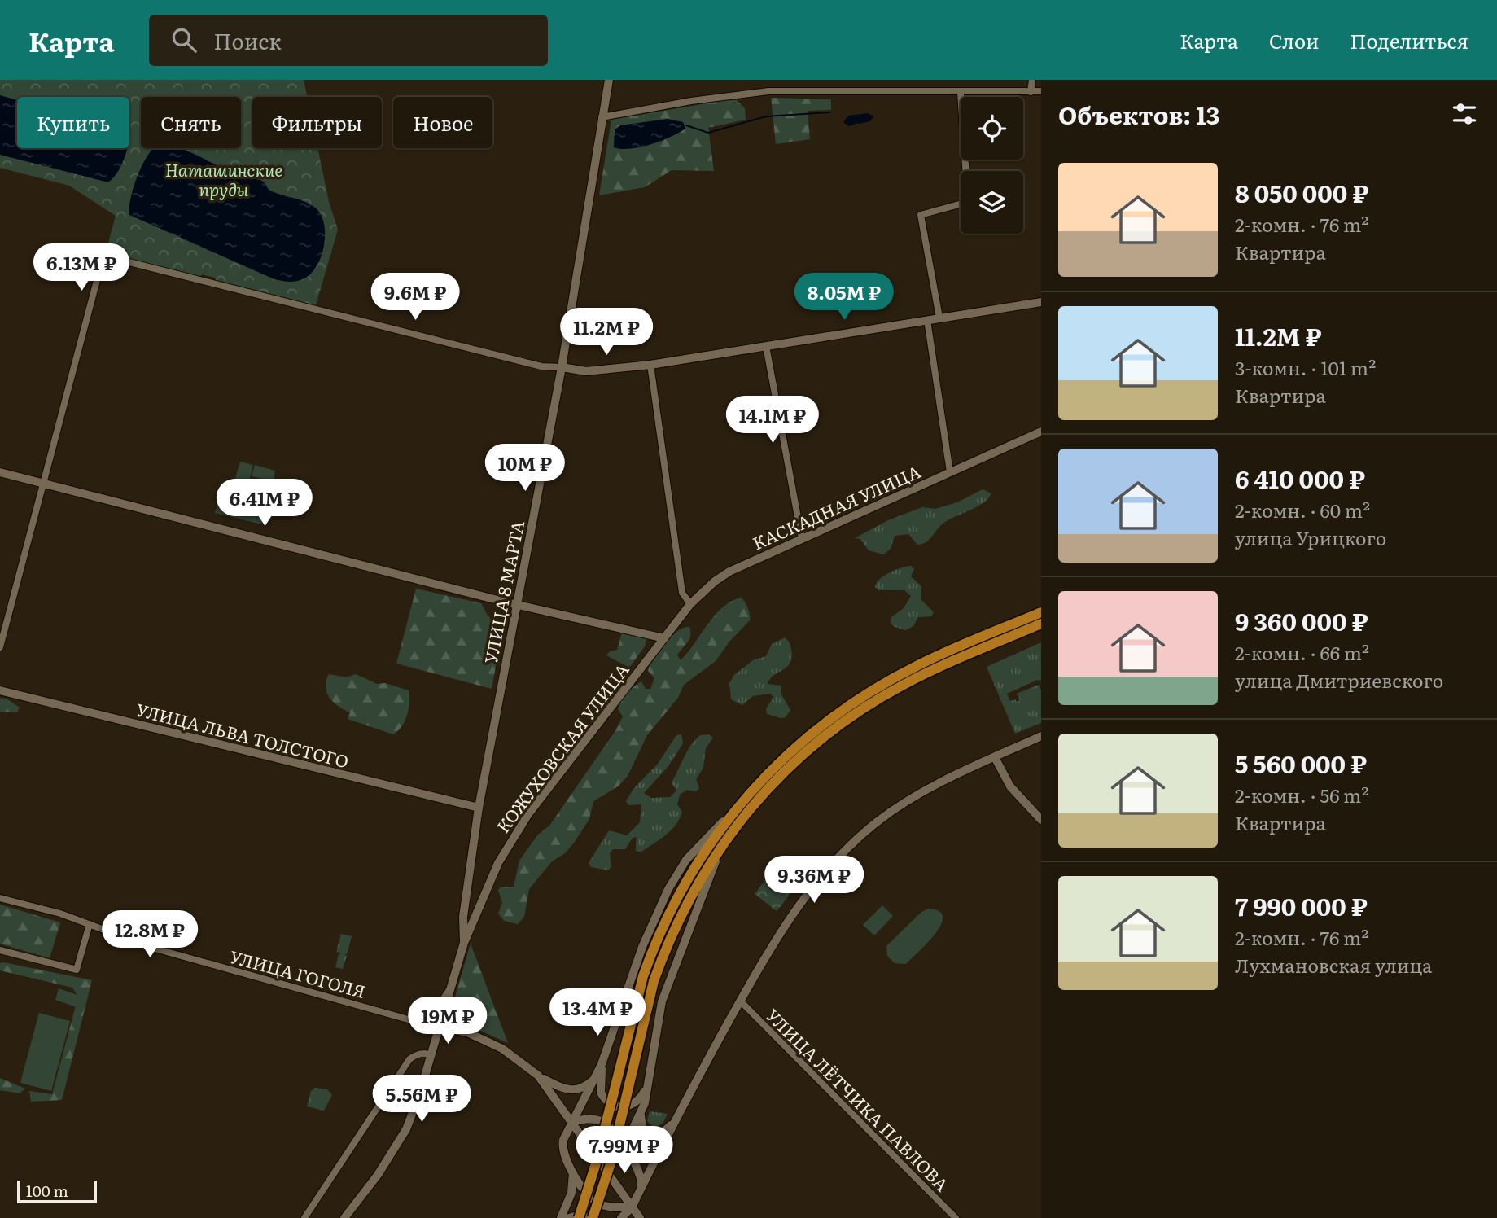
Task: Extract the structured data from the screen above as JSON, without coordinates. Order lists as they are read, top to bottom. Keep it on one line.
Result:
{"streets":{"street":["КАСКАДНАЯ УЛИЦА","УЛИЦА 8 МАРТА","УЛИЦА ЛЬВА ТОЛСТОГО","КОЖУХОВСКАЯ УЛИЦА","УЛИЦА ГОГОЛЯ","УЛИЦА ЛЁТЧИКА ПАВЛОВА"]},"crossings":[["КАСКАДНАЯ УЛИЦА","КОЖУХОВСКАЯ УЛИЦА"],["УЛИЦА 8 МАРТА","УЛИЦА ЛЬВА ТОЛСТОГО"],["УЛИЦА 8 МАРТА","КОЖУХОВСКАЯ УЛИЦА"]],"parks":["Наташинские пруды"],"scale_bar":"100 m","page":{"header":"Карта","search":"Поиск","nav":["Карта","Слои","Поделиться"],"heading":"Объектов: 13","chip":["Купить","Снять","Фильтры","Новое"],"list":[{"name":"8 050 000 ₽","note":"2-комн. · 76 m² · Квартира"},{"name":"11.2M ₽","note":"3-комн. · 101 m² · Квартира"},{"name":"6 410 000 ₽","note":"2-комн. · 60 m² · улица Урицкого"},{"name":"9 360 000 ₽","note":"2-комн. · 66 m² · улица Дмитриевского"},{"name":"5 560 000 ₽","note":"2-комн. · 56 m² · Квартира"},{"name":"7 990 000 ₽","note":"2-комн. · 76 m² · Лухмановская улица"}],"price":["6.13M ₽","9.6M ₽","8.05M ₽","11.2M ₽","14.1M ₽","10M ₽","6.41M ₽","9.36M ₽","12.8M ₽","13.4M ₽","19M ₽","5.56M ₽","7.99M ₽"],"scale":"100 m"}}
